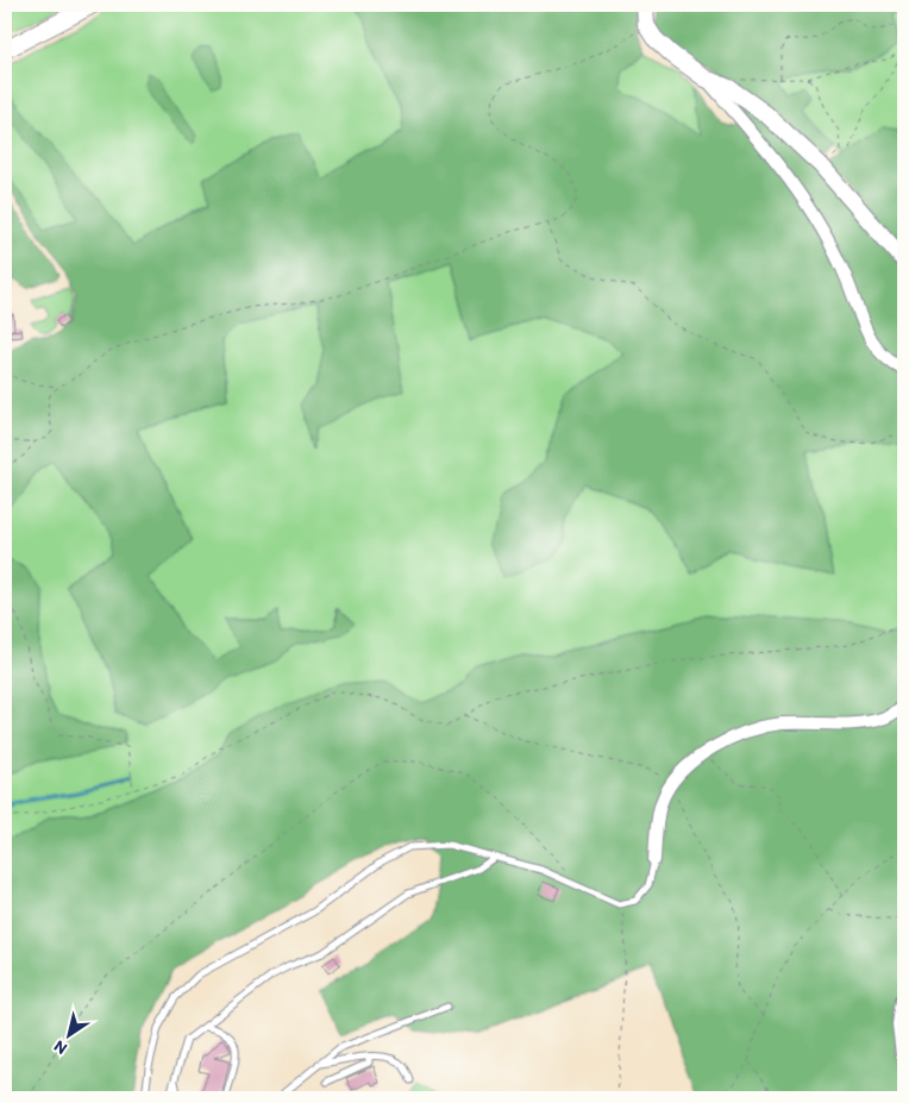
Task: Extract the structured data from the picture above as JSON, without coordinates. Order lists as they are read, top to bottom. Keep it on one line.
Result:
{"north":"bottom left"}
